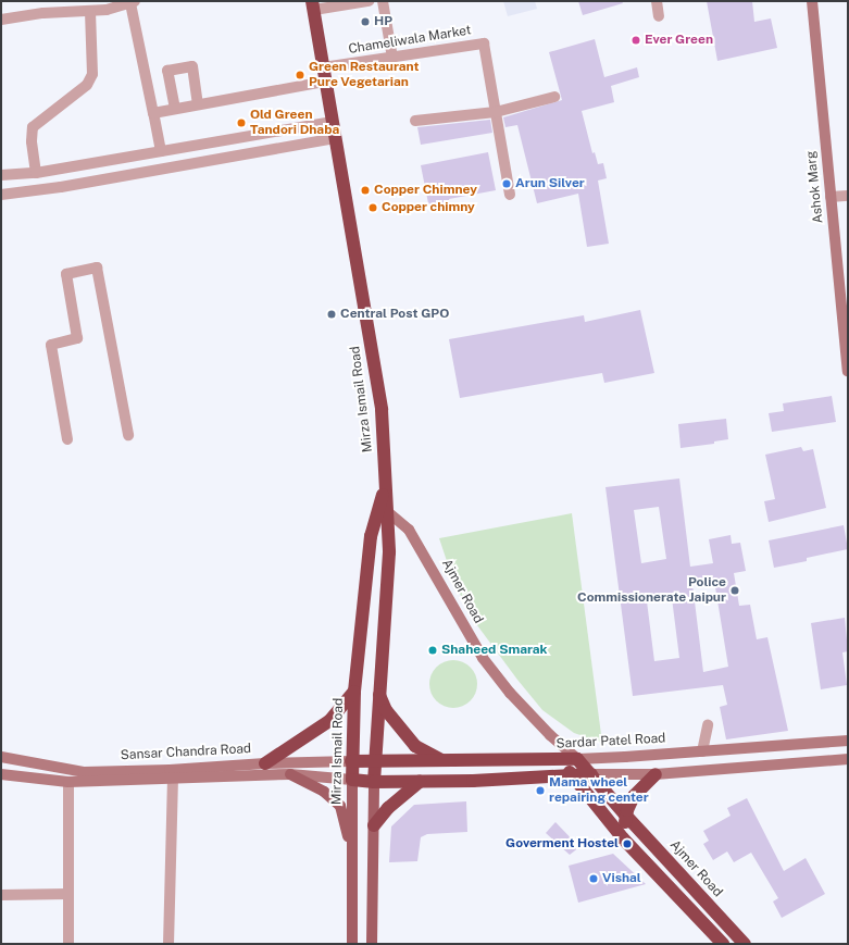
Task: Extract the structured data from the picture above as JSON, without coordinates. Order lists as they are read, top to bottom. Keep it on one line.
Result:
{"streets":{"highway":["Mirza Ismail Road","Ajmer Road","Sardar Patel Road","Sansar Chandra Road"],"street":["Chameliwala Market","Ashok Marg"]},"crossings":[["Chameliwala Market","Mirza Ismail Road"],["Mirza Ismail Road","Ajmer Road"],["Mirza Ismail Road","Sardar Patel Road"],["Mirza Ismail Road","Sansar Chandra Road"],["Ajmer Road","Sardar Patel Road"],["Sardar Patel Road","Sansar Chandra Road"]],"places":["HP","Ever Green","Green Restaurant Pure Vegetarian","Old Green Tandori Dhaba","Arun Silver","Copper Chimney","Copper chimny","Central Post GPO","Police Commissionerate Jaipur","Shaheed Smarak","Mama wheel repairing center","Goverment Hostel","Vishal"]}
